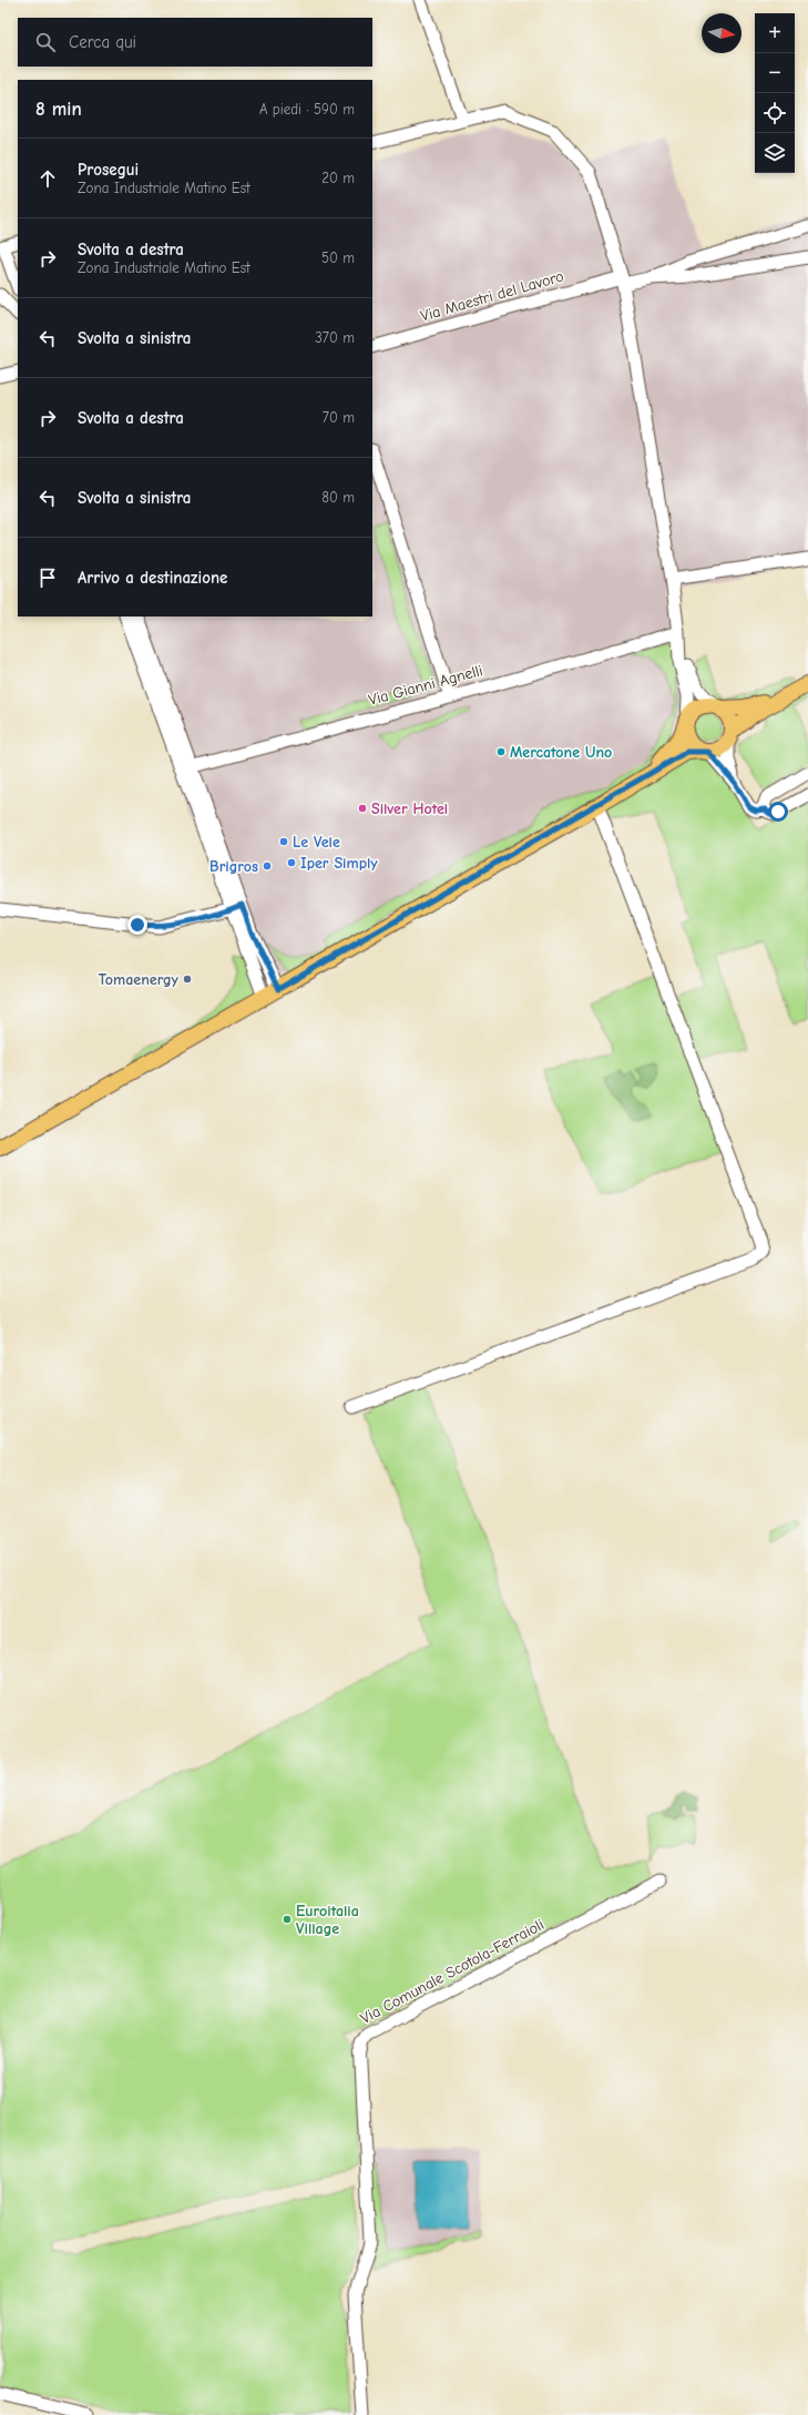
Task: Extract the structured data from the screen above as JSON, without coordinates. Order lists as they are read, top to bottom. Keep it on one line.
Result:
{"streets":{"street":["Via Maestri del Lavoro","Via Gianni Agnelli","Via Comunale Scotola-Ferraioli"]},"places":["Mercatone Uno","Silver Hotel","Le Vele","Iper Simply","Brigros","Tomaenergy","Euroitalia Village"],"north":"right","page":{"map_buttons":["+","−"],"search":"Cerca qui","heading":["8 min","A piedi · 590 m"],"list":[["Prosegui","Zona Industriale Matino Est","20 m"],["Svolta a destra","Zona Industriale Matino Est","50 m"],["Svolta a sinistra","370 m"],["Svolta a destra","70 m"],["Svolta a sinistra","80 m"],"Arrivo a destinazione"]}}
